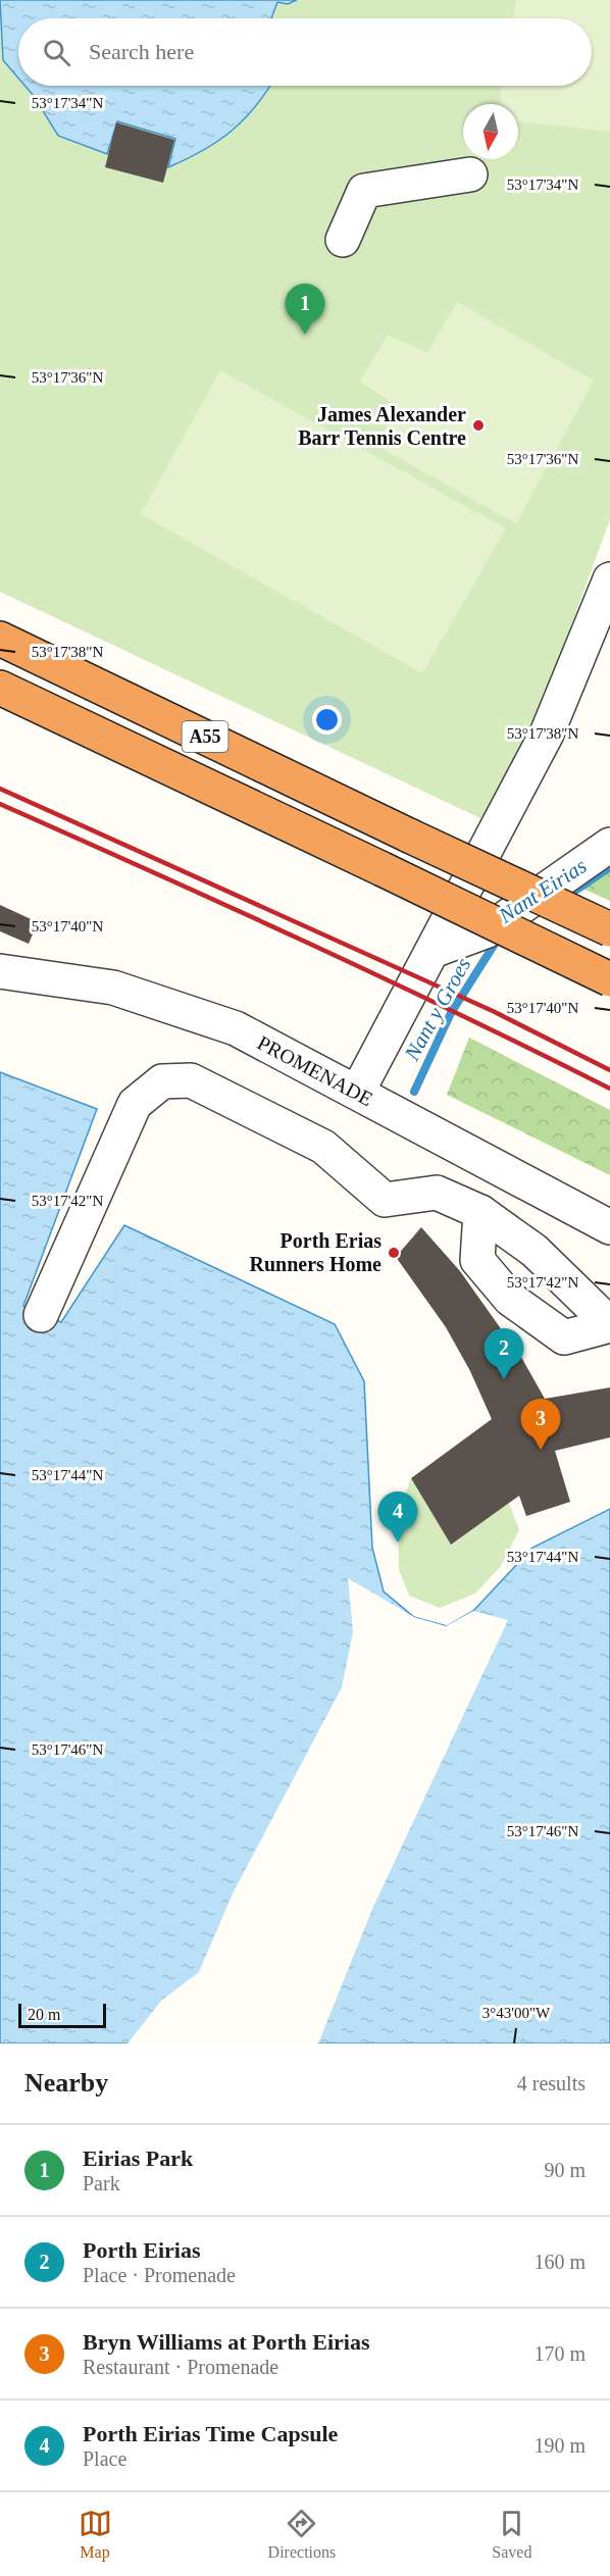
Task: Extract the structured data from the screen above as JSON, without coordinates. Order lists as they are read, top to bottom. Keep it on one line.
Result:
{"streets":{"highway":["A55"],"street":["PROMENADE"]},"water":["Nant Eirias","Nant y Groes"],"places":["James Alexander Barr Tennis Centre","Porth Erias Runners Home"],"scale_bar":"20 m","north":"bottom","page":{"search":"Search here","pins":["1","2","3","4"],"scale":"20 m","heading":["Nearby","4 results"],"list":[{"mark":"1","name":"Eirias Park","note":"Park","value":"90 m"},{"mark":"2","name":"Porth Eirias","note":"Place · Promenade","value":"160 m"},{"mark":"3","name":"Bryn Williams at Porth Eirias","note":"Restaurant · Promenade","value":"170 m"},{"mark":"4","name":"Porth Eirias Time Capsule","note":"Place","value":"190 m"}],"nav":["Map","Directions","Saved"]},"coordinates":["53°17'34\"N","53°17'36\"N","53°17'38\"N","53°17'40\"N","53°17'42\"N","53°17'44\"N","53°17'46\"N","3°43'00\"W"]}
